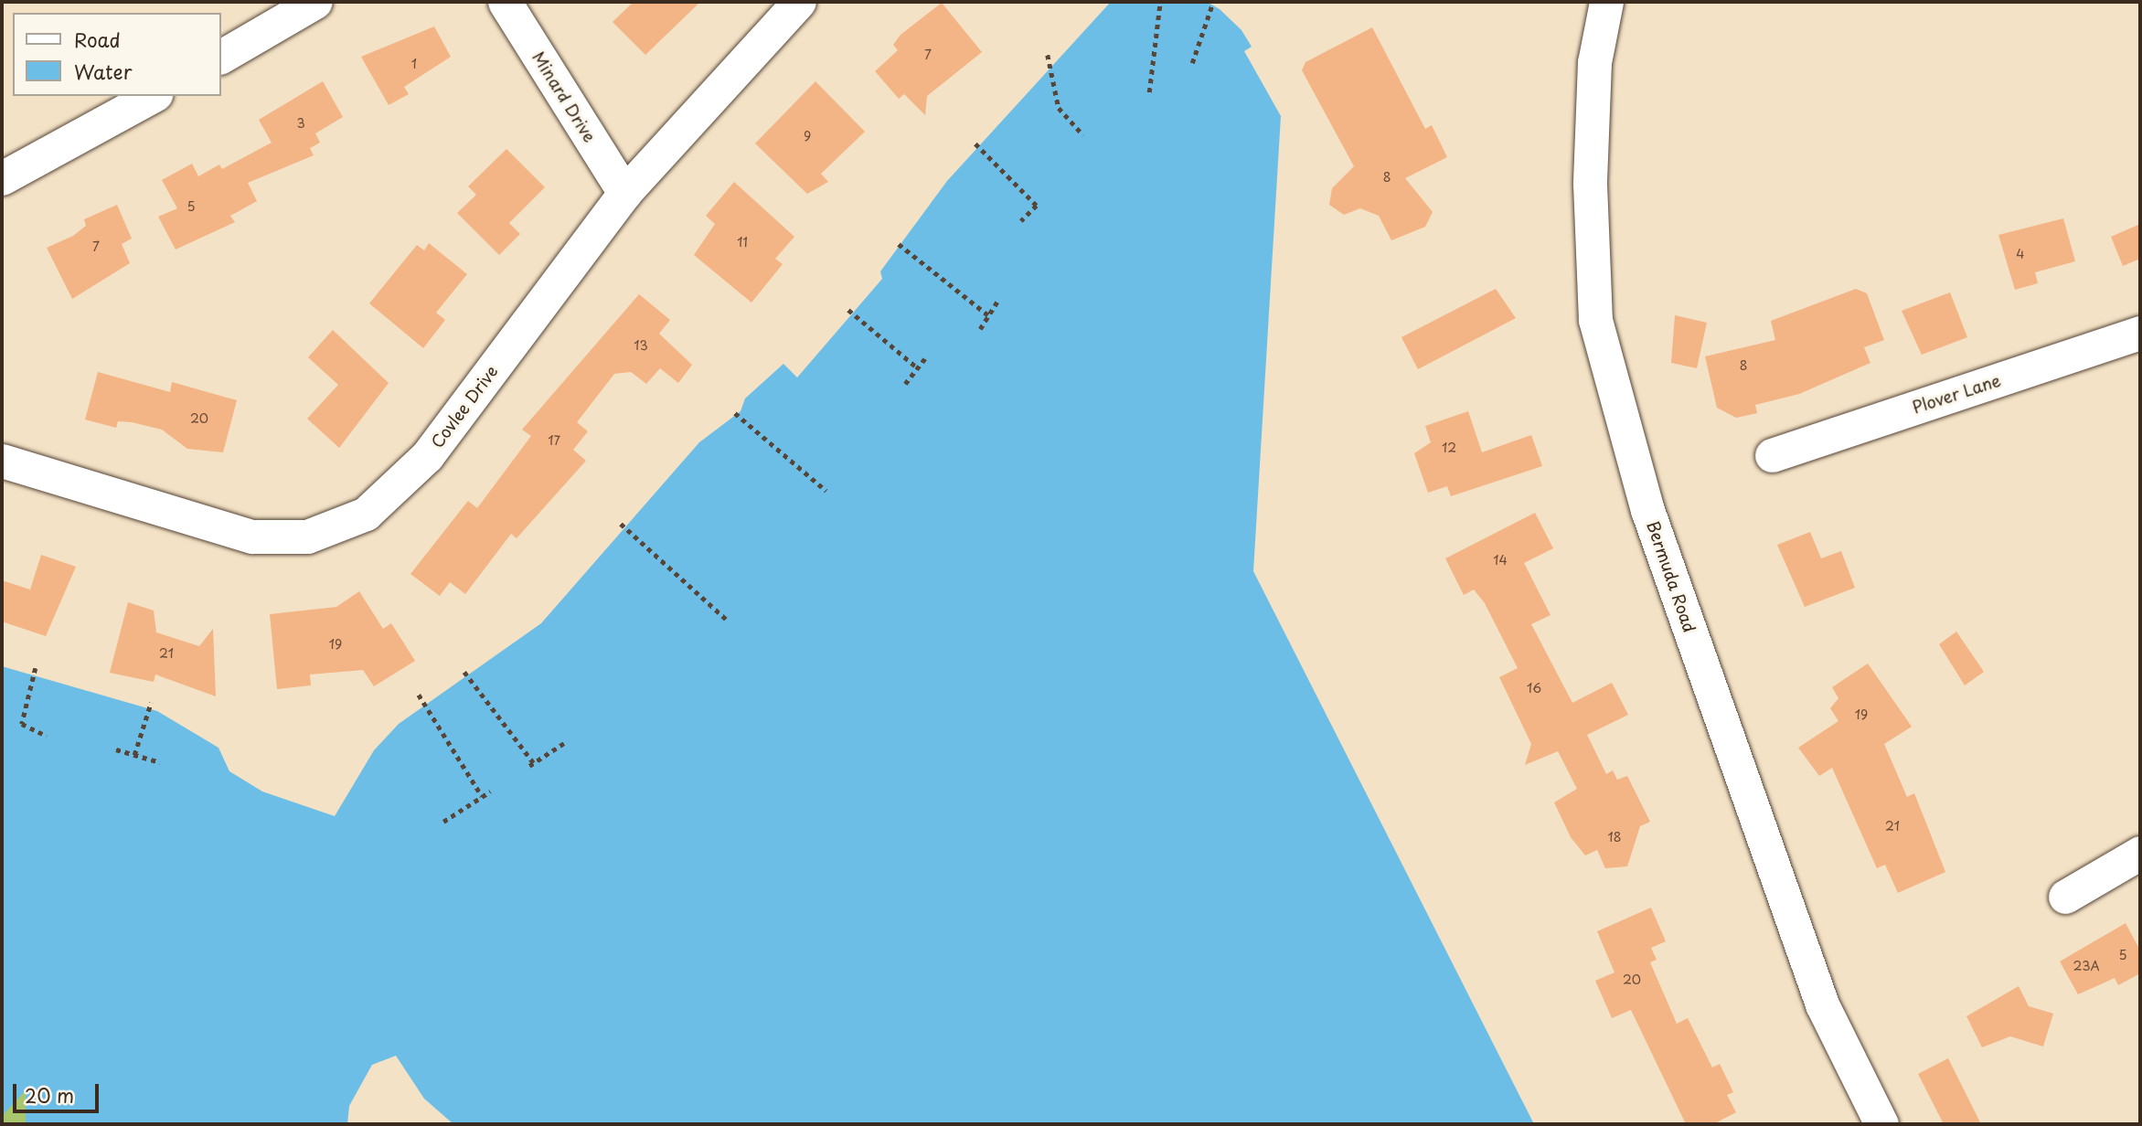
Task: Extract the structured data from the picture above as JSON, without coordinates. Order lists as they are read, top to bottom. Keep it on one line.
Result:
{"streets":{"street":["Minard Drive","Plover Lane","Covlee Drive","Bermuda Road"]},"crossings":[["Minard Drive","Covlee Drive"]],"house_numbers":["7","1","3","9","8","5","11","7","4","13","8","20","17","12","14","19","21","16","19","21","18","5","23A","20"],"legend":["Road","Water"],"scale_bar":"20 m"}
